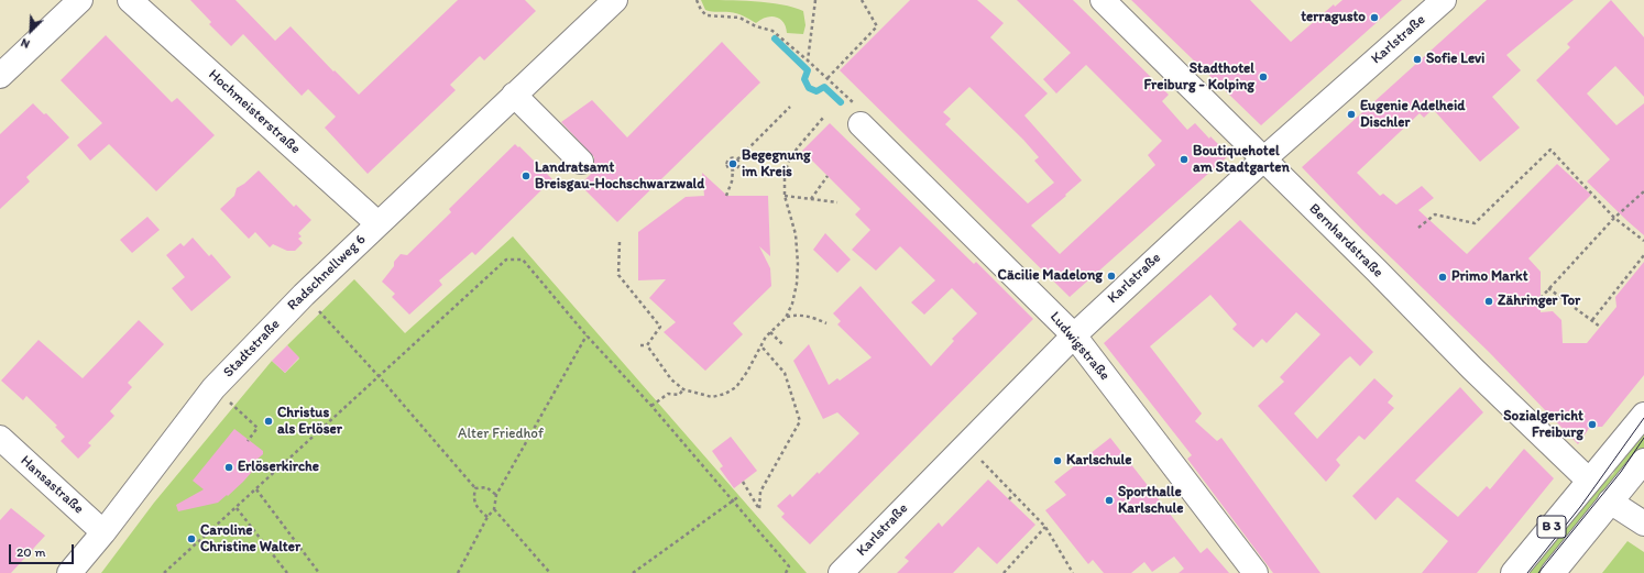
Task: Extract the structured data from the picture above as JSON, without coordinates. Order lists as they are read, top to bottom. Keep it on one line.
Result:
{"streets":{"street":["Karlstraße","Hochmeisterstraße","Bernhardstraße","Radschnellweg 6","Ludwigstraße","Stadtstraße","Hansastraße","B 3"]},"crossings":[["Karlstraße","Bernhardstraße"],["Karlstraße","Ludwigstraße"],["Hochmeisterstraße","Radschnellweg 6"],["Bernhardstraße","B 3"],["Radschnellweg 6","Stadtstraße"],["Stadtstraße","Hansastraße"]],"parks":["Alter Friedhof"],"places":["terragusto","Sofie Levi","Stadthotel Freiburg - Kolping","Eugenie Adelheid Dischler","Boutiquehotel am Stadtgarten","Begegnung im Kreis","Landratsamt Breisgau-Hochschwarzwald","Cäcilie Madelong","Primo Markt","Zähringer Tor","Christus als Erlöser","Sozialgericht Freiburg","Karlschule","Erlöserkirche","Sporthalle Karlschule","Caroline Christine Walter"],"scale_bar":"20 m","north":"bottom left"}
